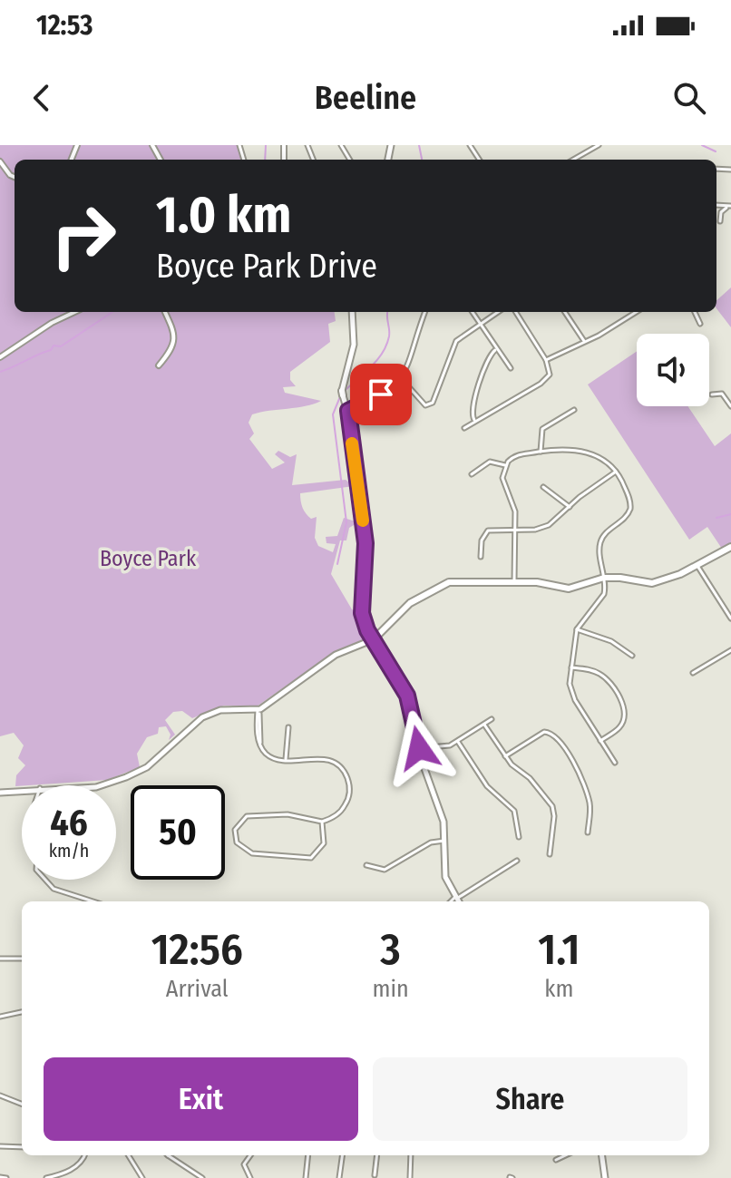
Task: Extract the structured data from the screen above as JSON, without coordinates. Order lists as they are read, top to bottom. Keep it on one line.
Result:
{"parks":["Boyce Park"],"page":{"status":"12:53","header":"Beeline","turn":["1.0 km","Boyce Park Drive"],"speed":"46 km/h","limit":"50","eta":["12:56","Arrival","3","min","1.1","km"],"buttons":["Exit","Share"]}}
